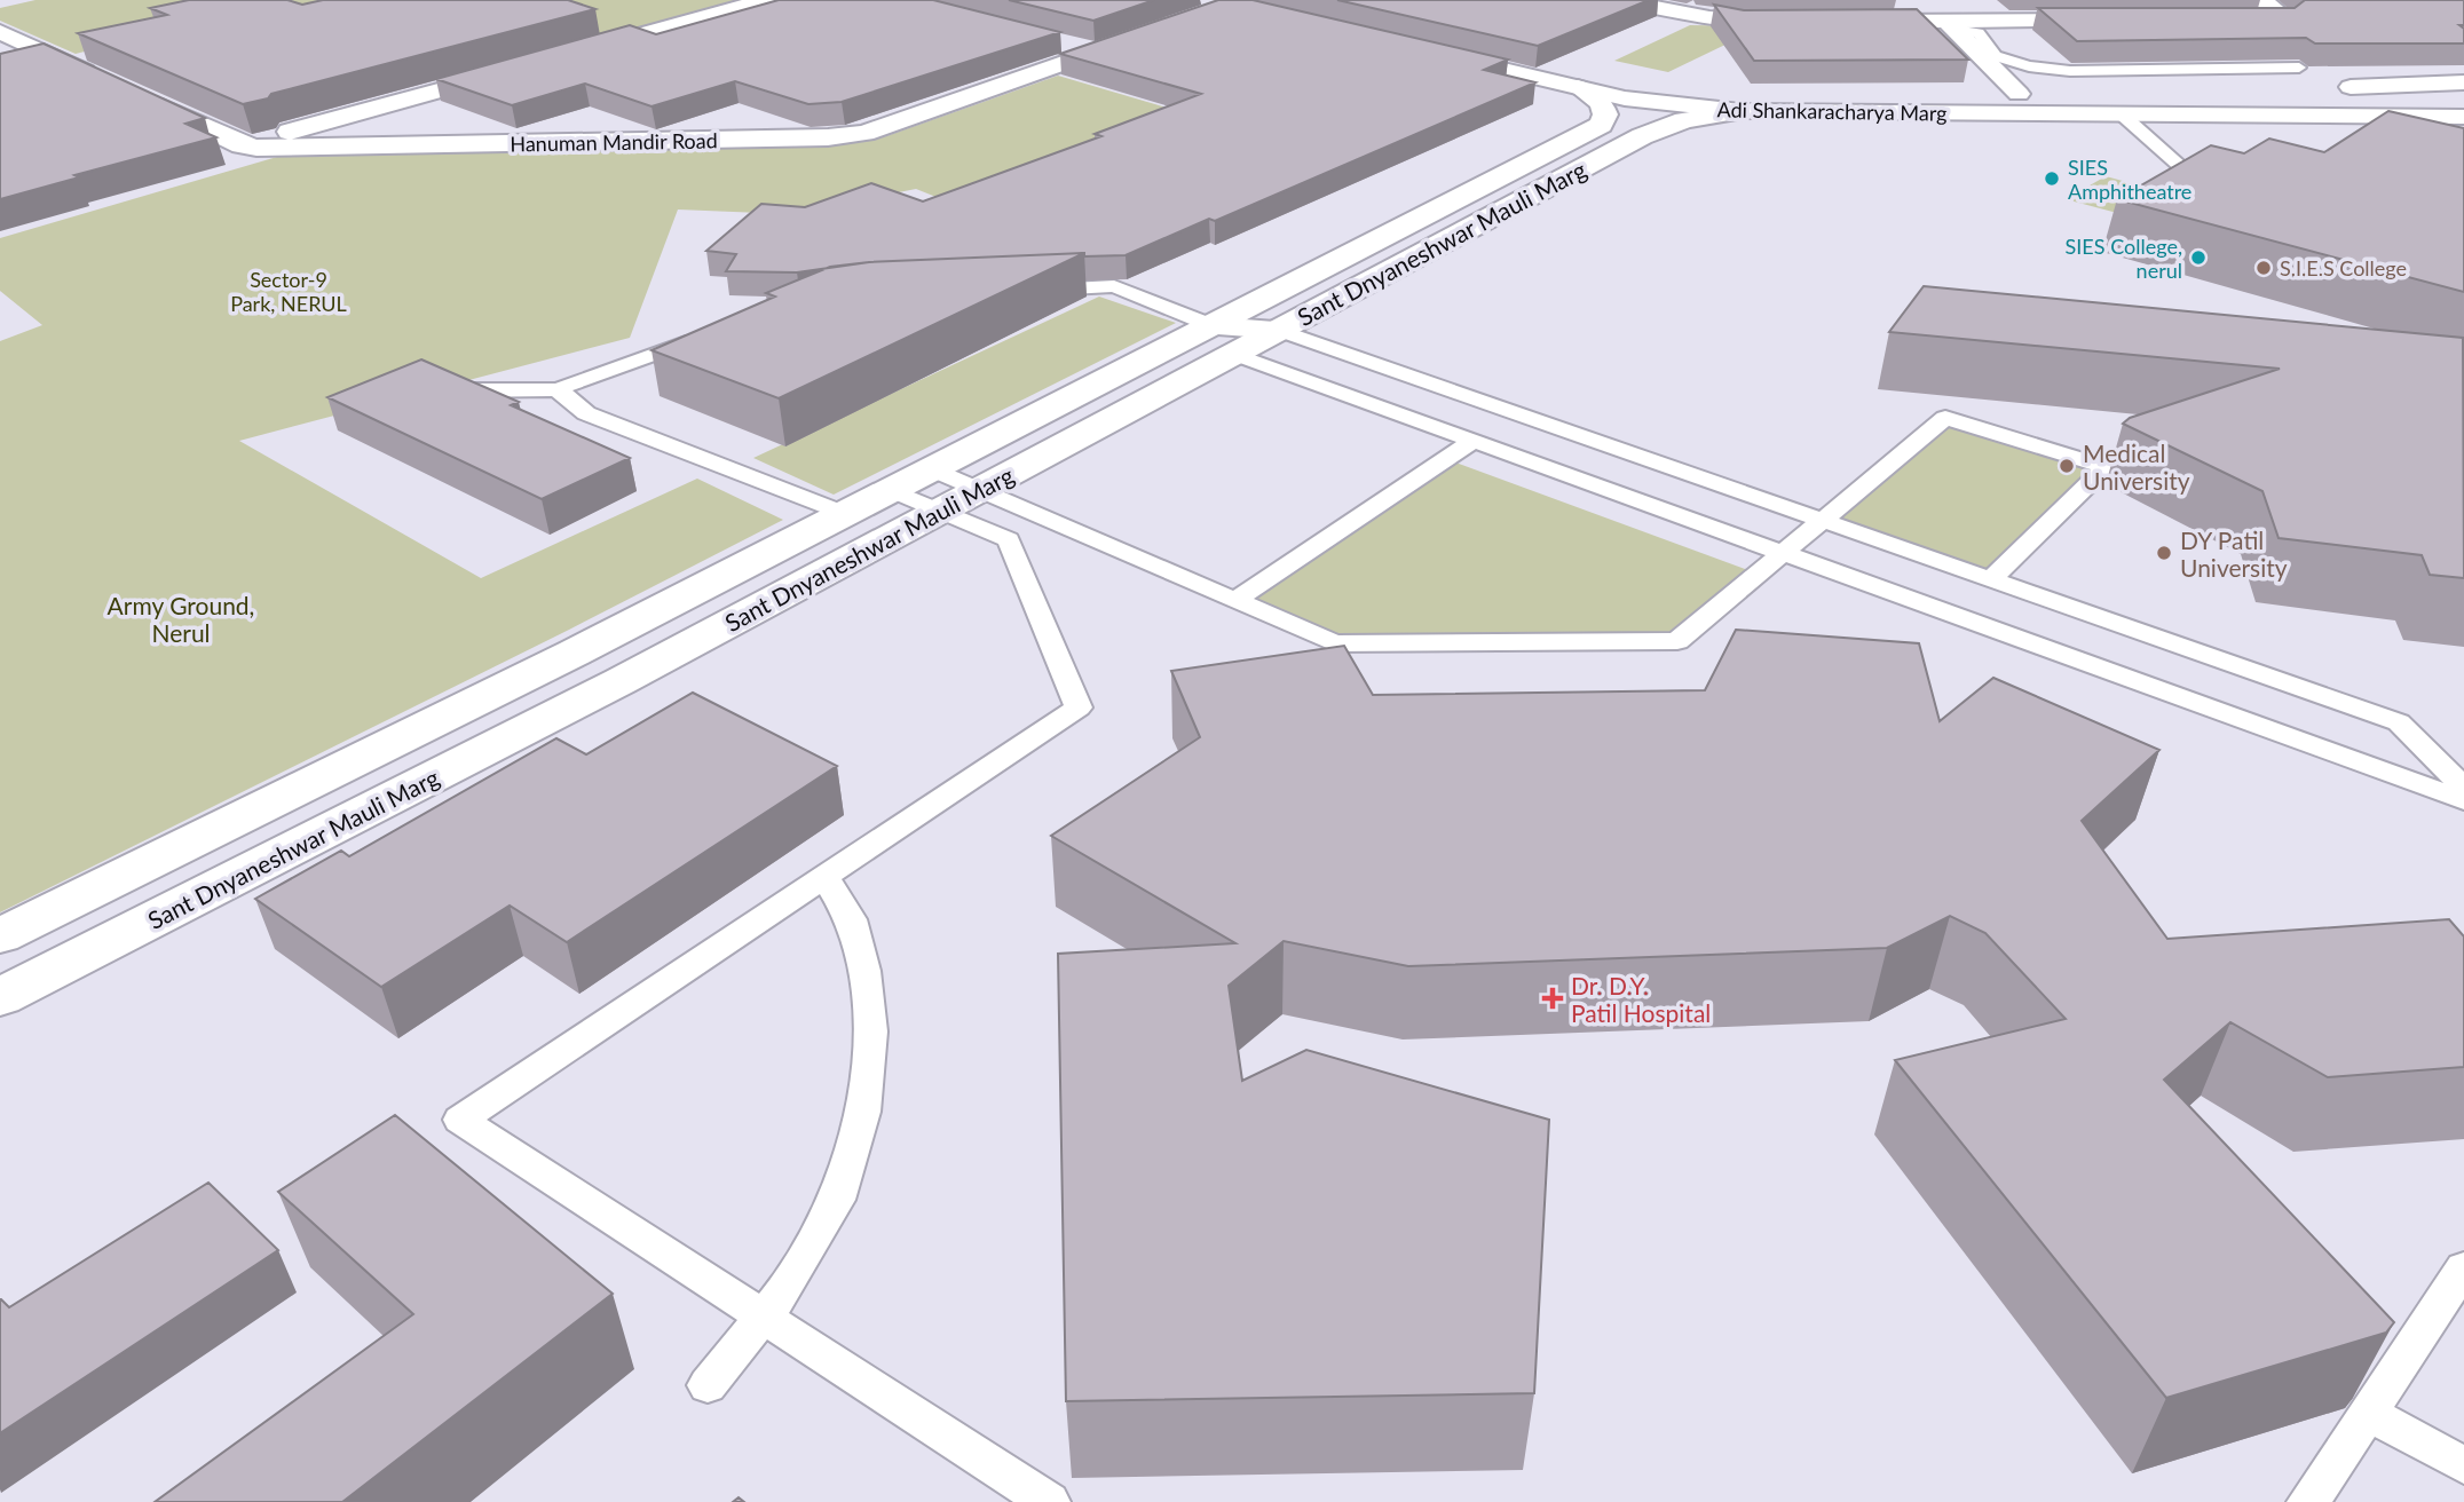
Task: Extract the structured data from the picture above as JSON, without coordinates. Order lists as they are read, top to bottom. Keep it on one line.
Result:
{"streets":{"street":["Adi Shankaracharya Marg","Hanuman Mandir Road","Sant Dnyaneshwar Mauli Marg"]},"crossings":[["Adi Shankaracharya Marg","Sant Dnyaneshwar Mauli Marg"]],"parks":["Sector-9 Park, NERUL","Army Ground, Nerul"],"places":{"other":["SIES Amphitheatre","SIES College, nerul","S.I.E.S College","Medical University","DY Patil University"],"health":["Dr. D.Y. Patil Hospital"]}}
